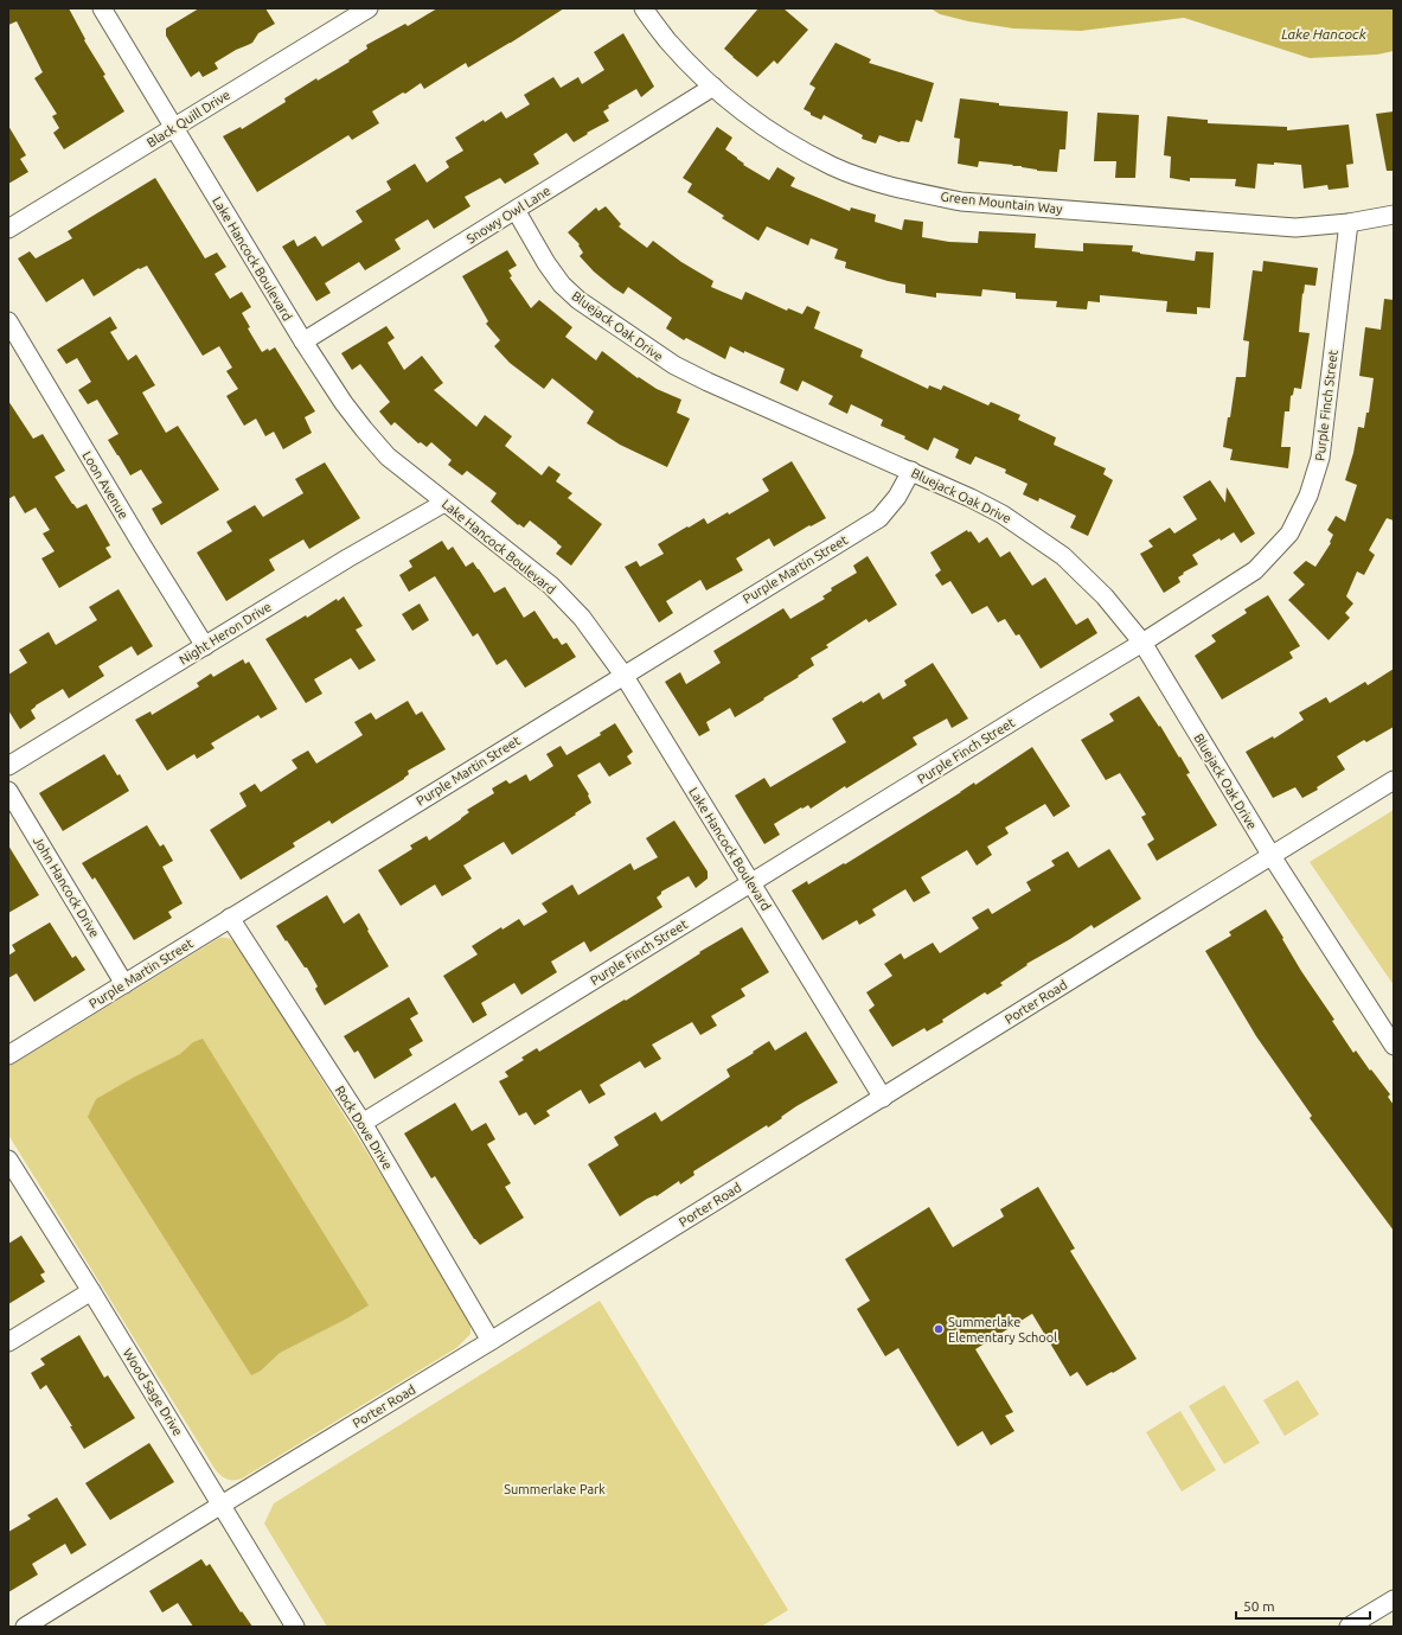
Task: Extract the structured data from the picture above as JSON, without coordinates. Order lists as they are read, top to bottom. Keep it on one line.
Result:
{"streets":{"street":["Black Quill Drive","Green Mountain Way","Snowy Owl Lane","Lake Hancock Boulevard","Bluejack Oak Drive","Purple Finch Street","Loon Avenue","Purple Martin Street","Night Heron Drive","John Hancock Drive","Porter Road","Rock Dove Drive","Wood Sage Drive"]},"crossings":[["Black Quill Drive","Lake Hancock Boulevard"],["Green Mountain Way","Snowy Owl Lane"],["Green Mountain Way","Purple Finch Street"],["Snowy Owl Lane","Lake Hancock Boulevard"],["Snowy Owl Lane","Bluejack Oak Drive"],["Lake Hancock Boulevard","Purple Finch Street"],["Lake Hancock Boulevard","Purple Martin Street"],["Lake Hancock Boulevard","Night Heron Drive"],["Lake Hancock Boulevard","Porter Road"],["Bluejack Oak Drive","Purple Finch Street"],["Bluejack Oak Drive","Purple Martin Street"],["Bluejack Oak Drive","Porter Road"],["Purple Finch Street","Rock Dove Drive"],["Loon Avenue","Night Heron Drive"],["Purple Martin Street","John Hancock Drive"],["Purple Martin Street","Rock Dove Drive"],["Porter Road","Rock Dove Drive"],["Porter Road","Wood Sage Drive"]],"water":["Lake Hancock"],"parks":["Summerlake Park"],"places":["Summerlake Elementary School"],"scale_bar":"50 m"}
